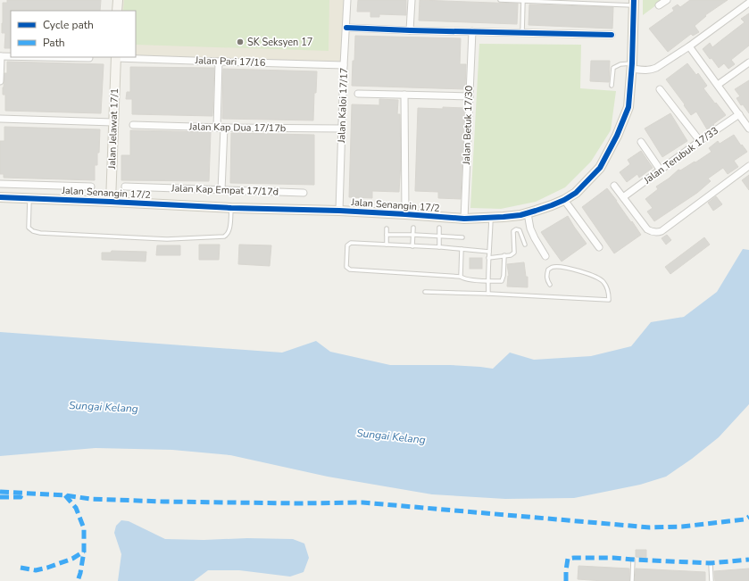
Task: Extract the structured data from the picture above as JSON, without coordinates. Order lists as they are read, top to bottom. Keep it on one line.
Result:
{"streets":{"street":["Jalan Pari 17/16","Jalan Kaloi 17/17","Jalan Betuk 17/30","Jalan Kap Dua 17/17b","Jalan Jelawat 17/1","Jalan Terubuk 17/33","Jalan Kap Empat 17/17d","Jalan Senangin 17/2"]},"crossings":[["Jalan Pari 17/16","Jalan Kaloi 17/17"],["Jalan Pari 17/16","Jalan Jelawat 17/1"],["Jalan Kaloi 17/17","Jalan Kap Dua 17/17b"],["Jalan Kaloi 17/17","Jalan Senangin 17/2"],["Jalan Betuk 17/30","Jalan Senangin 17/2"],["Jalan Jelawat 17/1","Jalan Senangin 17/2"]],"water":["Sungai Kelang"],"places":["SK Seksyen 17"],"legend":["Cycle path","Path"]}
